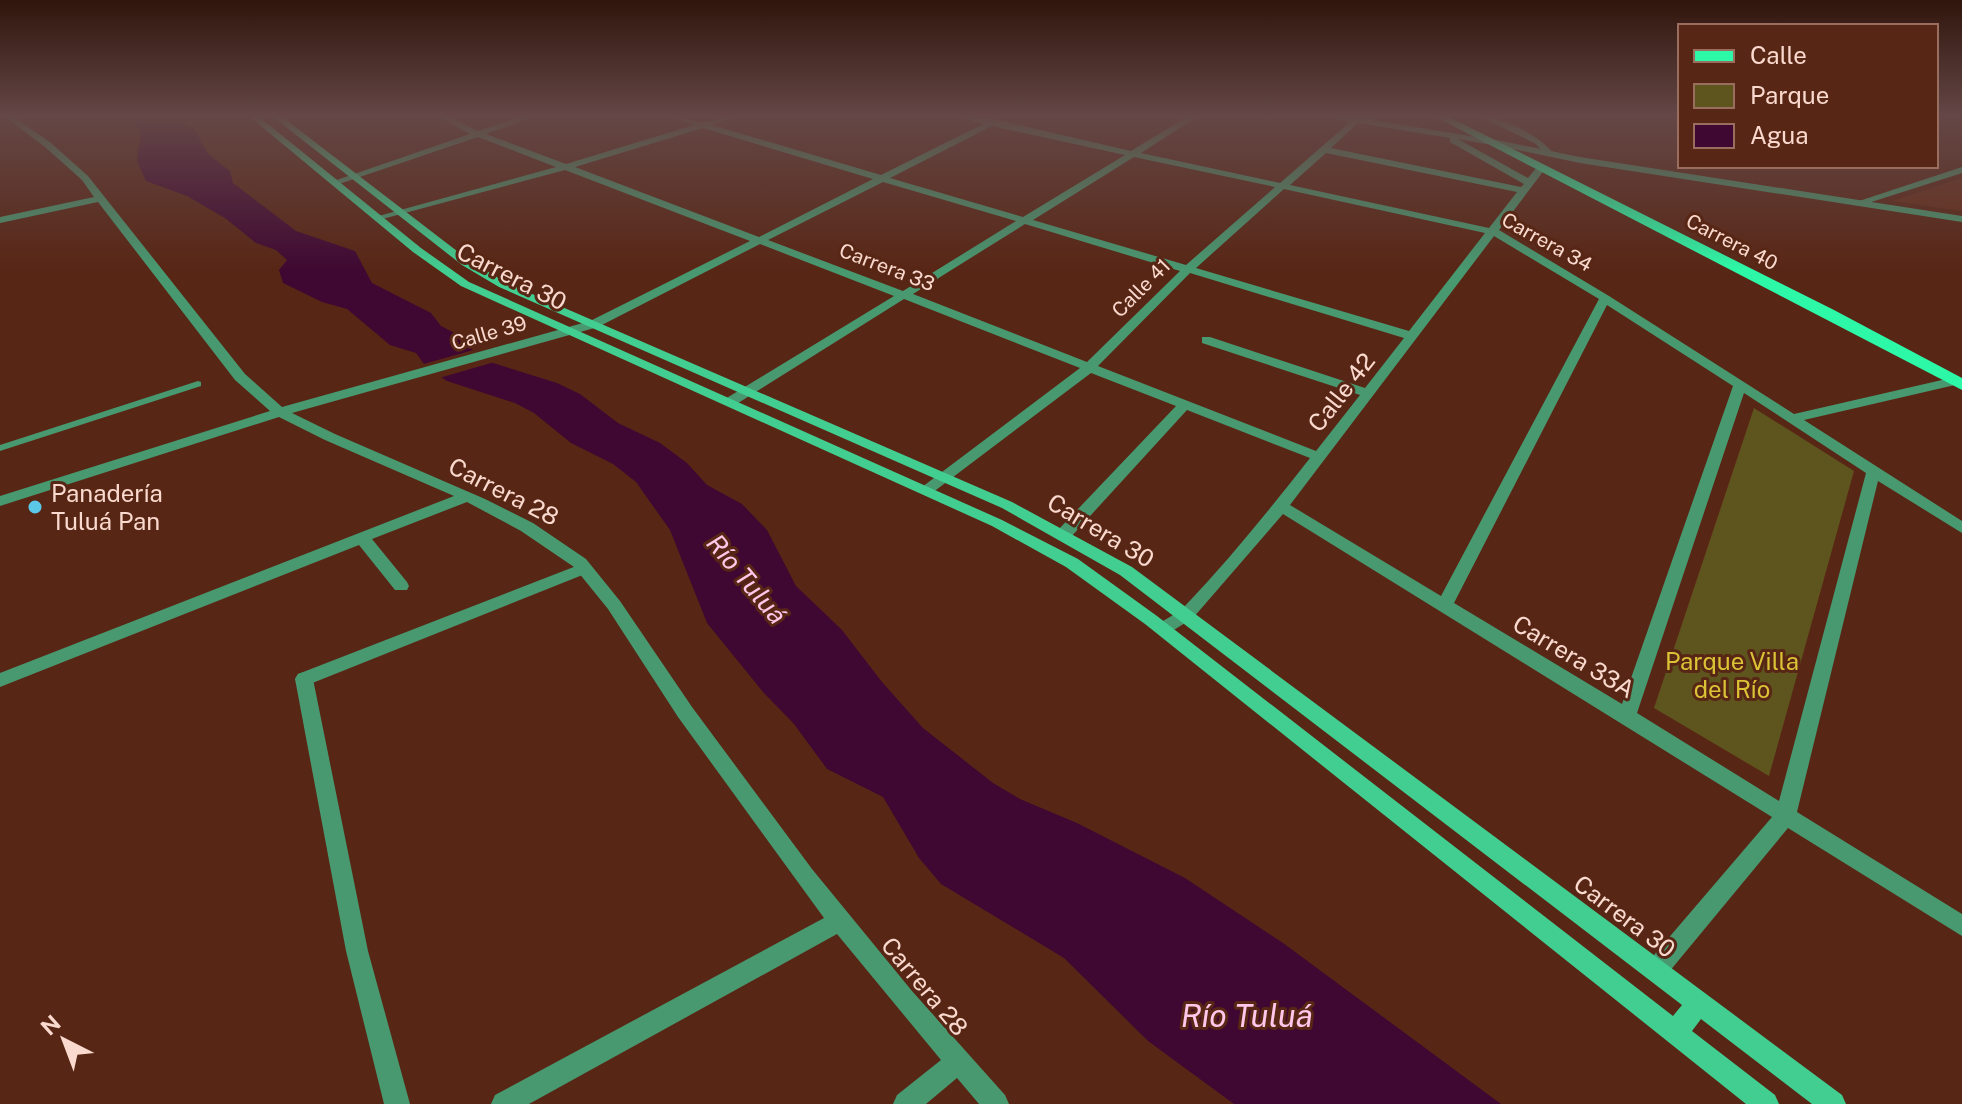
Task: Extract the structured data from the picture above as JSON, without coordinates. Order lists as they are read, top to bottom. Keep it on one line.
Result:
{"streets":{"main road":["Carrera 40","Carrera 30"],"street":["Carrera 34","Carrera 33","Calle 41","Calle 39","Calle 42","Carrera 28","Carrera 33A"]},"crossings":[["Carrera 34","Calle 41"],["Carrera 34","Calle 42"],["Carrera 40","Calle 42"],["Carrera 33","Calle 41"],["Carrera 33","Calle 39"],["Carrera 33","Calle 42"],["Carrera 30","Calle 41"],["Carrera 30","Calle 39"],["Carrera 30","Calle 42"],["Calle 39","Carrera 28"],["Calle 42","Carrera 33A"]],"water":["Río Tuluá"],"parks":["Parque Villa del Río"],"places":["Panadería Tuluá Pan"],"legend":["Calle","Parque","Agua"],"north":"top left"}
